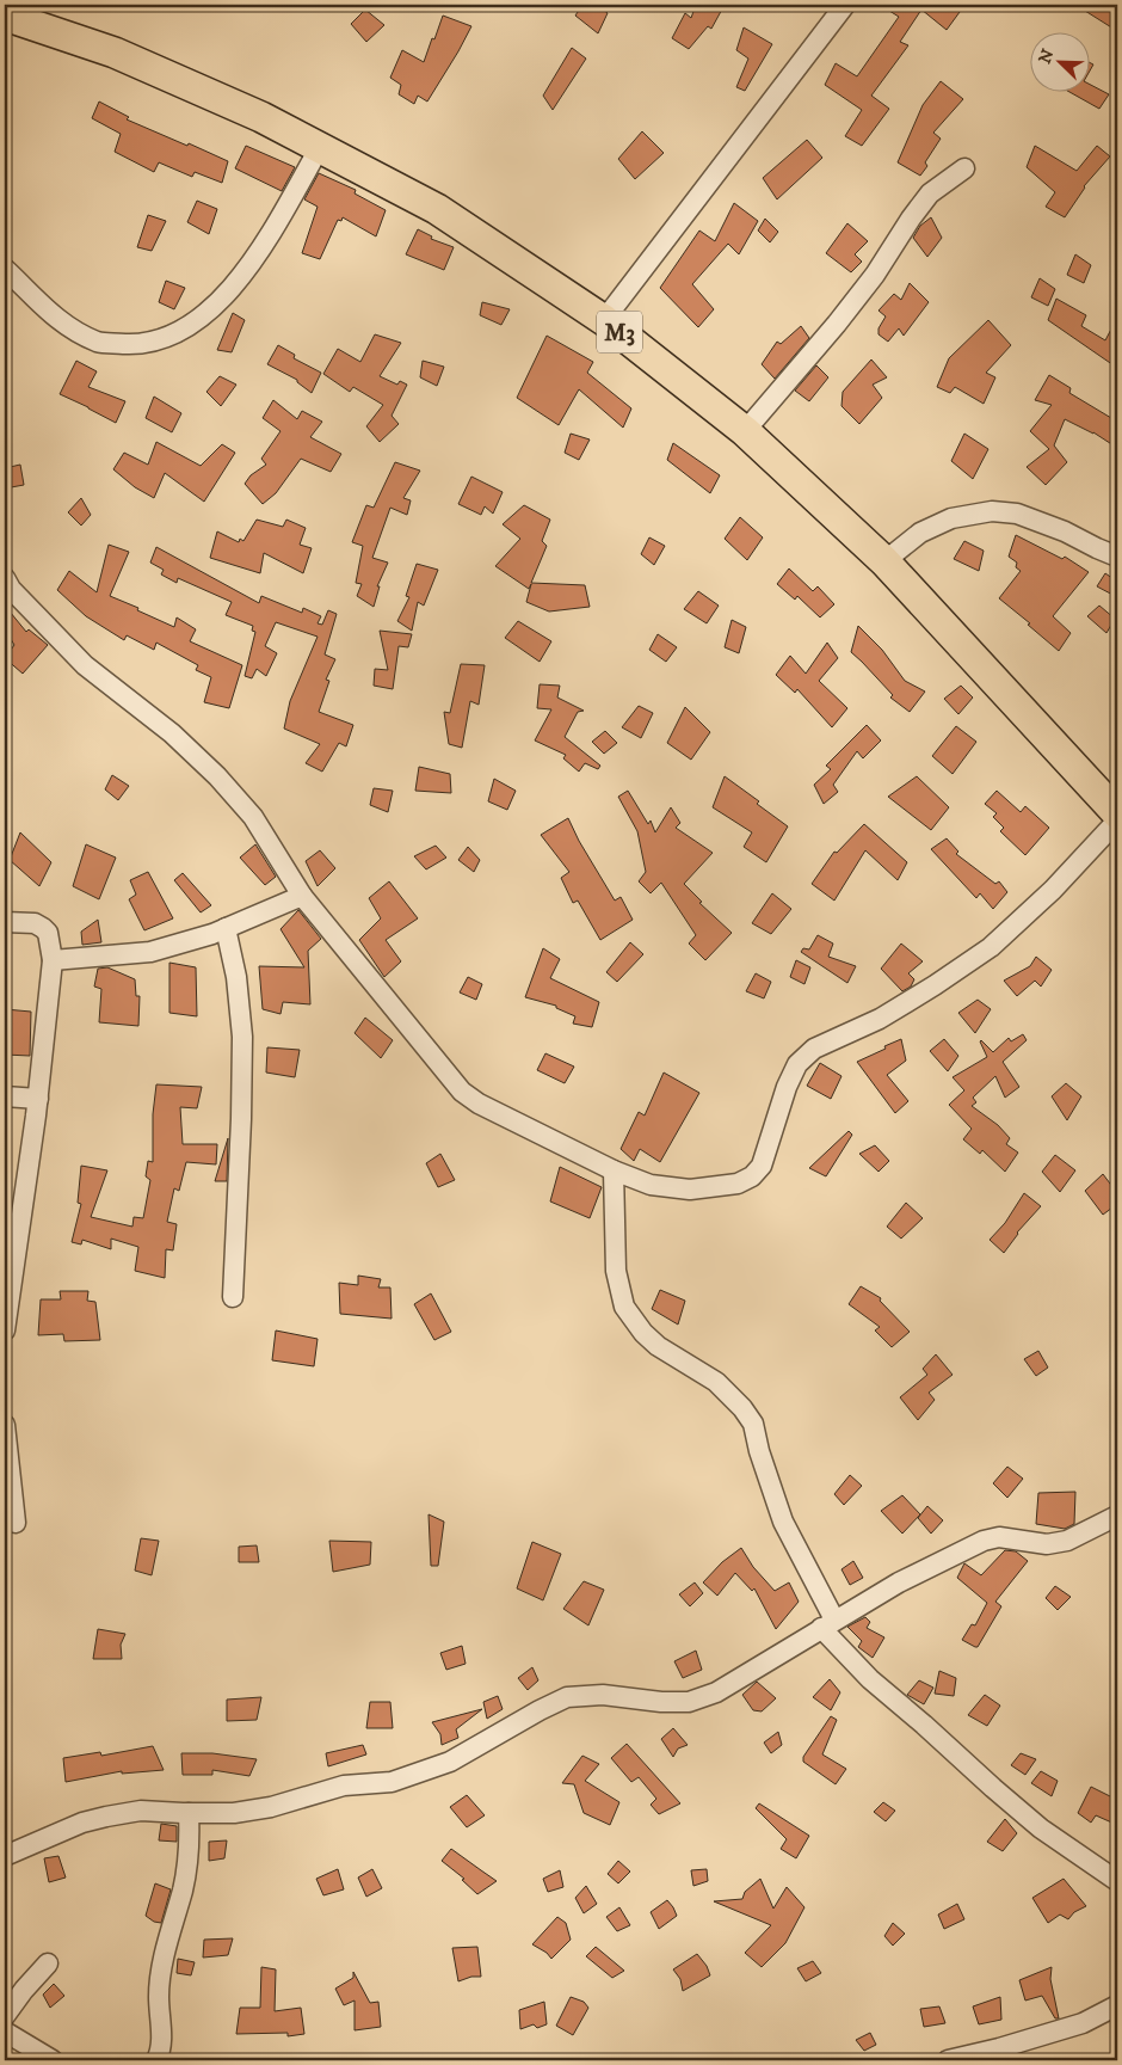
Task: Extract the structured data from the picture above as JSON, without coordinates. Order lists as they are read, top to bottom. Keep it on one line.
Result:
{"streets":{"main road":["M3"]},"north":"top left"}
